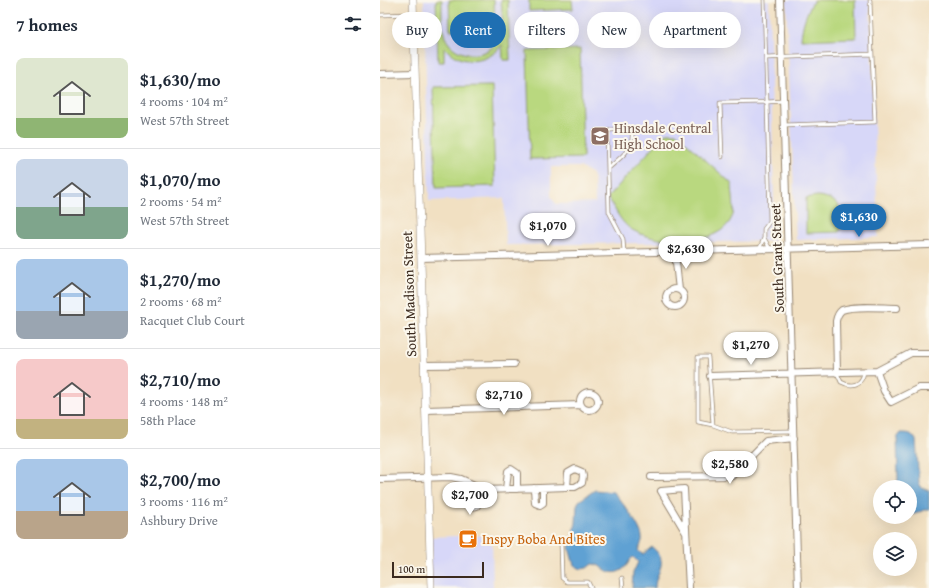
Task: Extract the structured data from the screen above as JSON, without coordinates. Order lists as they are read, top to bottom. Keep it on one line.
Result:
{"streets":{"street":["South Grant Street","South Madison Street"]},"places":{"school or university":["Hinsdale Central High School"],"cafe":["Inspy Boba And Bites"]},"scale_bar":"100 m","page":{"heading":"7 homes","chip":["Buy","Rent","Filters","New","Apartment"],"list":[{"name":"$1,630/mo","note":"4 rooms · 104 m² · West 57th Street"},{"name":"$1,070/mo","note":"2 rooms · 54 m² · West 57th Street"},{"name":"$1,270/mo","note":"2 rooms · 68 m² · Racquet Club Court"},{"name":"$2,710/mo","note":"4 rooms · 148 m² · 58th Place"},{"name":"$2,700/mo","note":"3 rooms · 116 m² · Ashbury Drive"}],"price":["$1,630","$1,070","$2,630","$1,270","$2,710","$2,580","$2,700"],"scale":"100 m"}}
